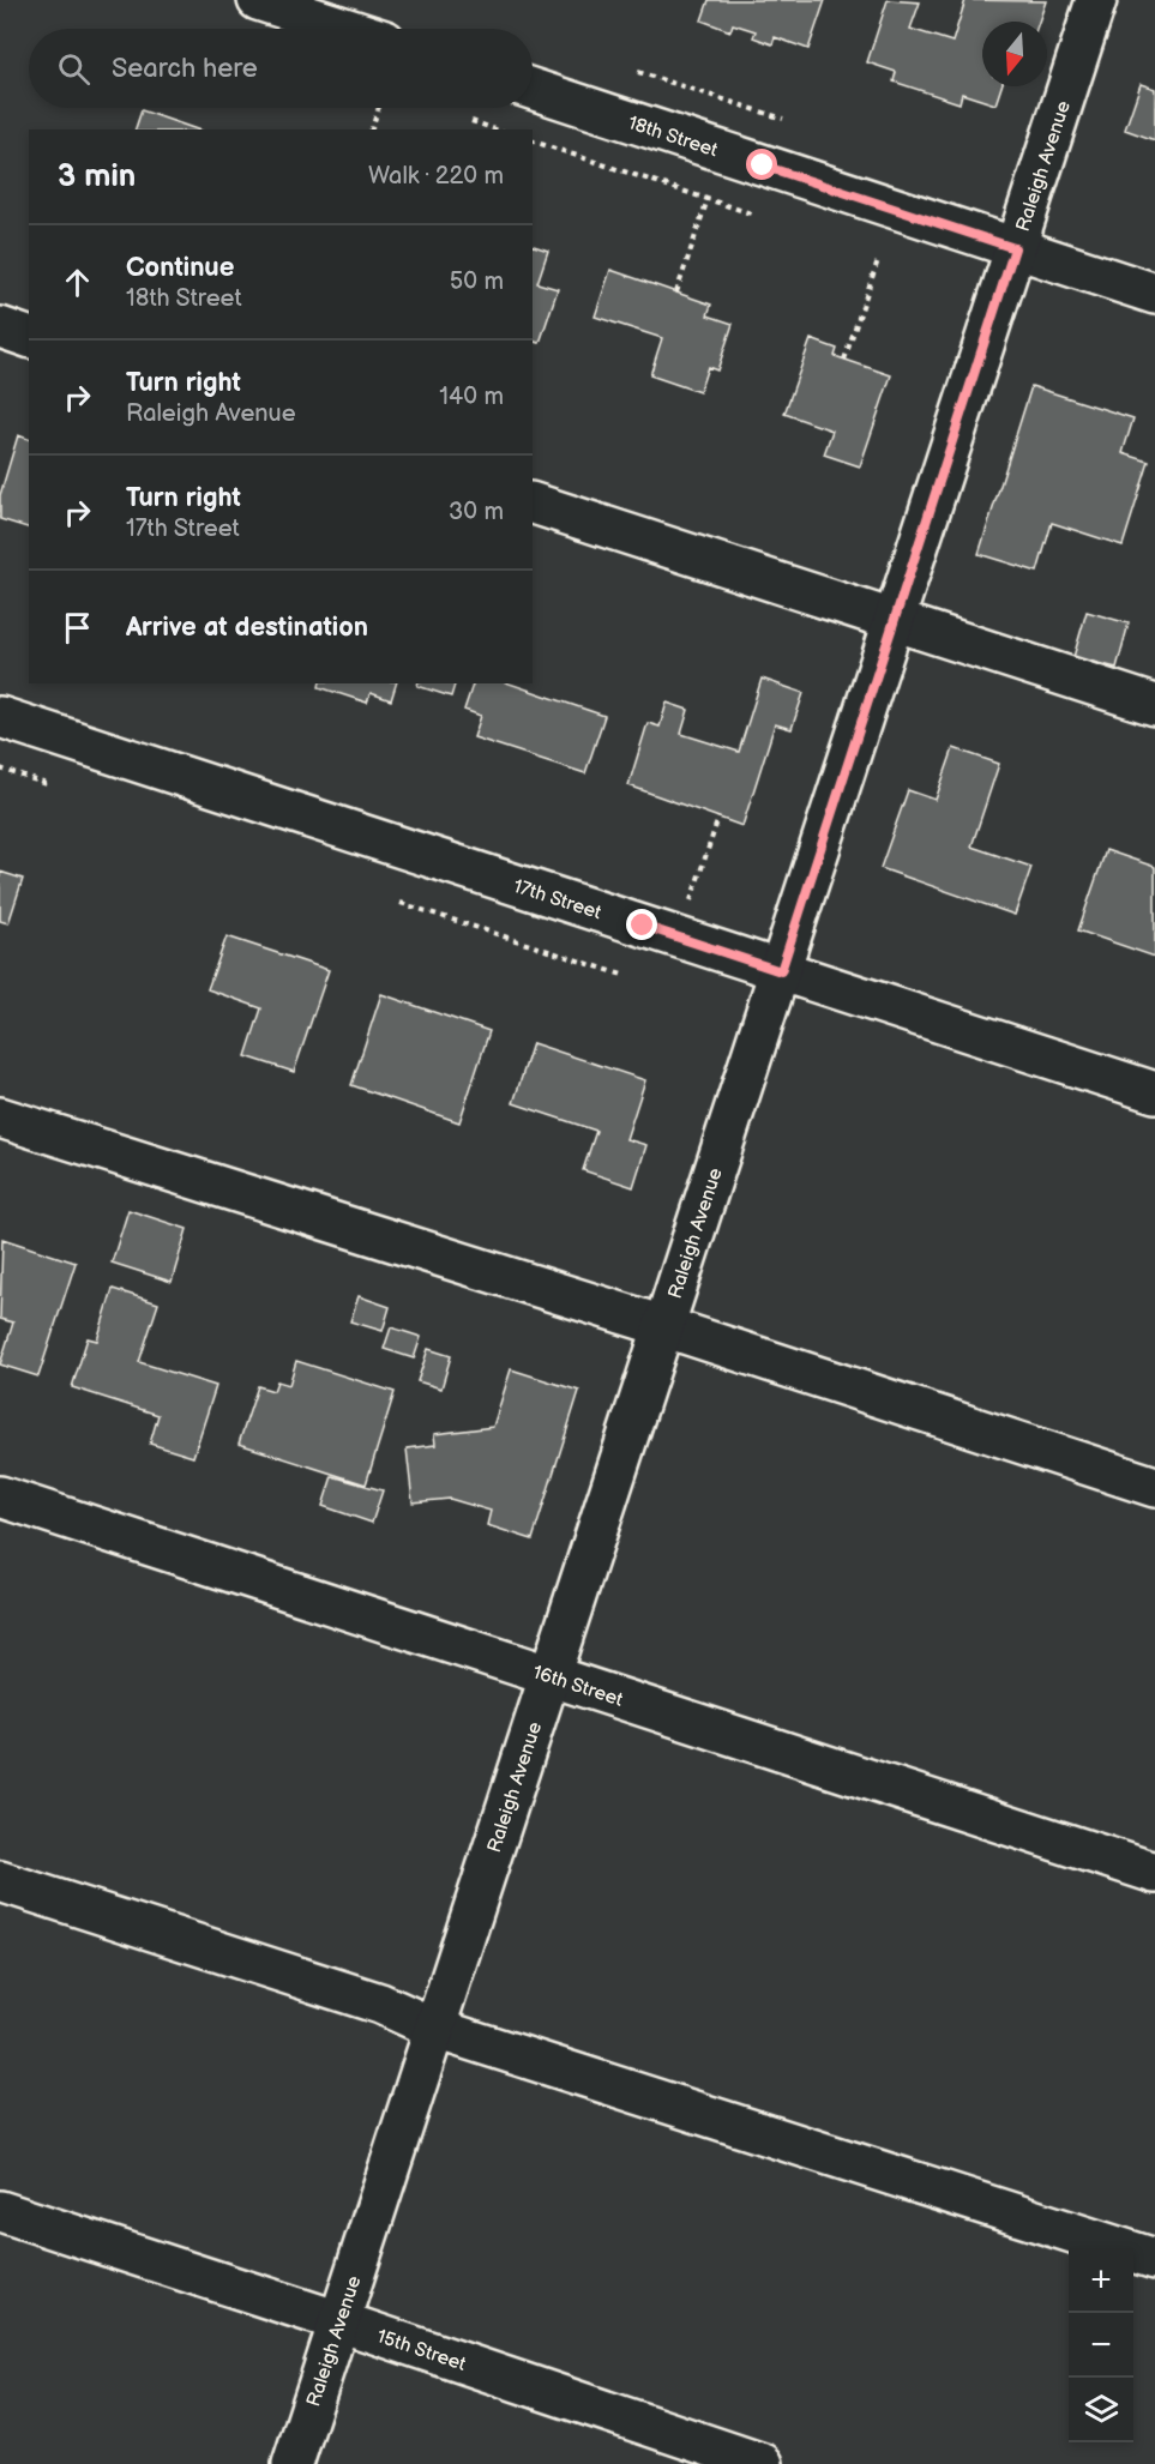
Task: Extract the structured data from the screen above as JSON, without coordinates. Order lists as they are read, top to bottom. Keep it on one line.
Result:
{"streets":{"street":["18th Street","Raleigh Avenue","17th Street","16th Street","15th Street"]},"crossings":[["18th Street","Raleigh Avenue"],["Raleigh Avenue","17th Street"],["Raleigh Avenue","16th Street"],["Raleigh Avenue","15th Street"]],"north":"bottom","page":{"search":"Search here","heading":["3 min","Walk · 220 m"],"list":[["Continue","18th Street","50 m"],["Turn right","Raleigh Avenue","140 m"],["Turn right","17th Street","30 m"],"Arrive at destination"],"map_buttons":["+","−"]}}
